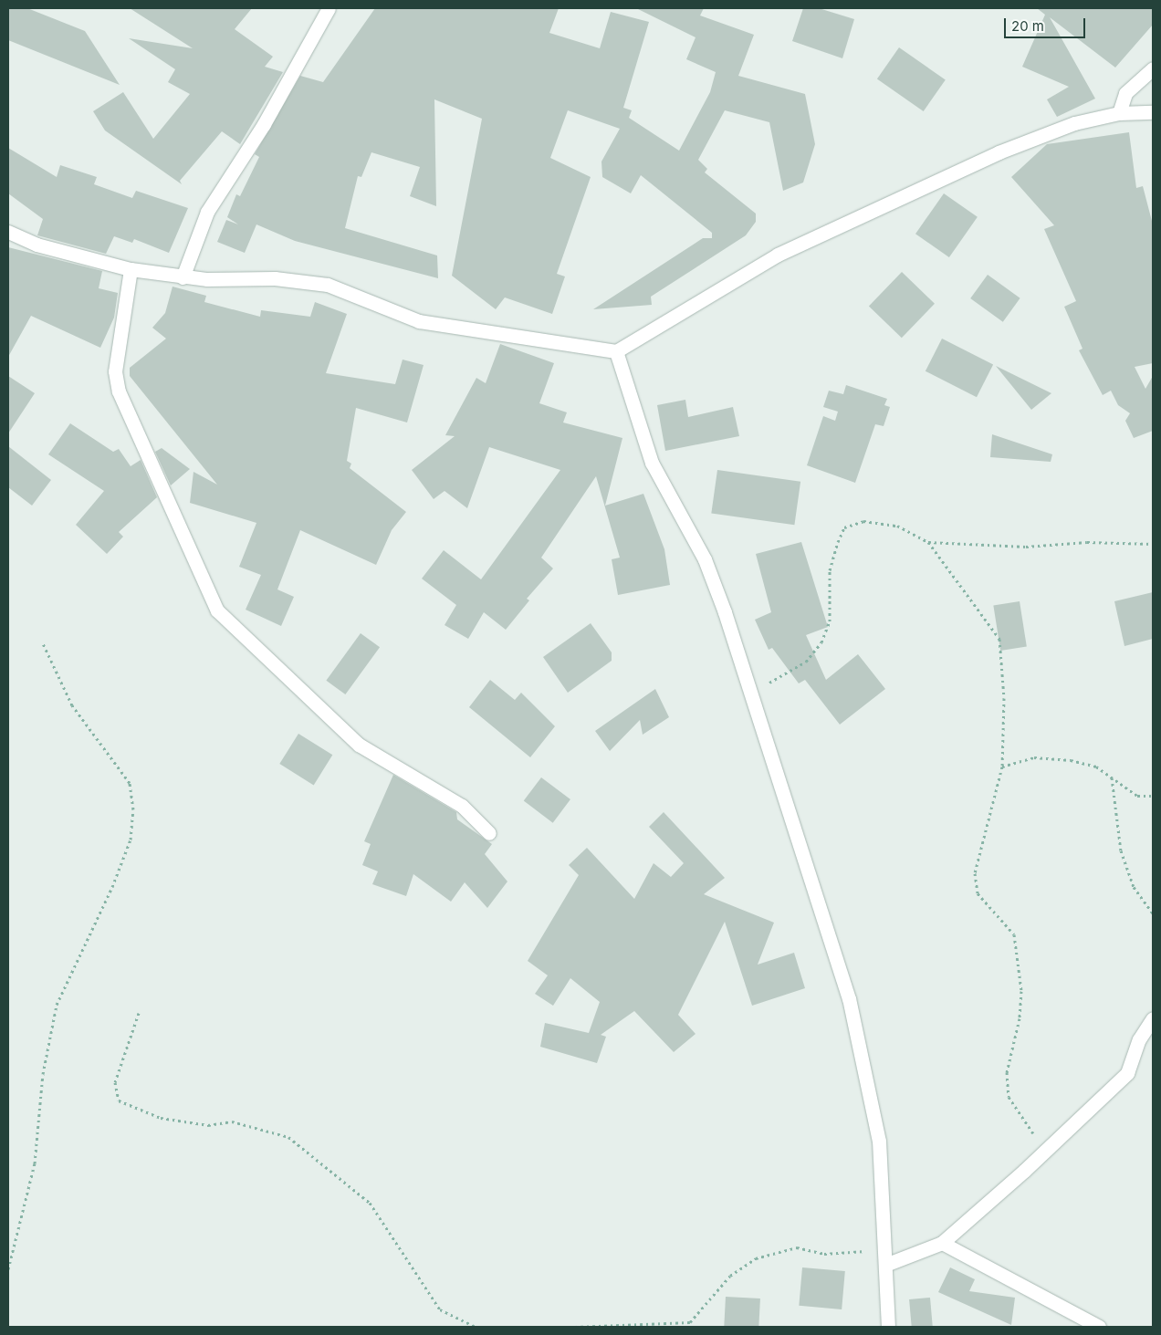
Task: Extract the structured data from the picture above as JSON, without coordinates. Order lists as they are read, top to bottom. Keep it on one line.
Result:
{"scale_bar":"20 m"}
